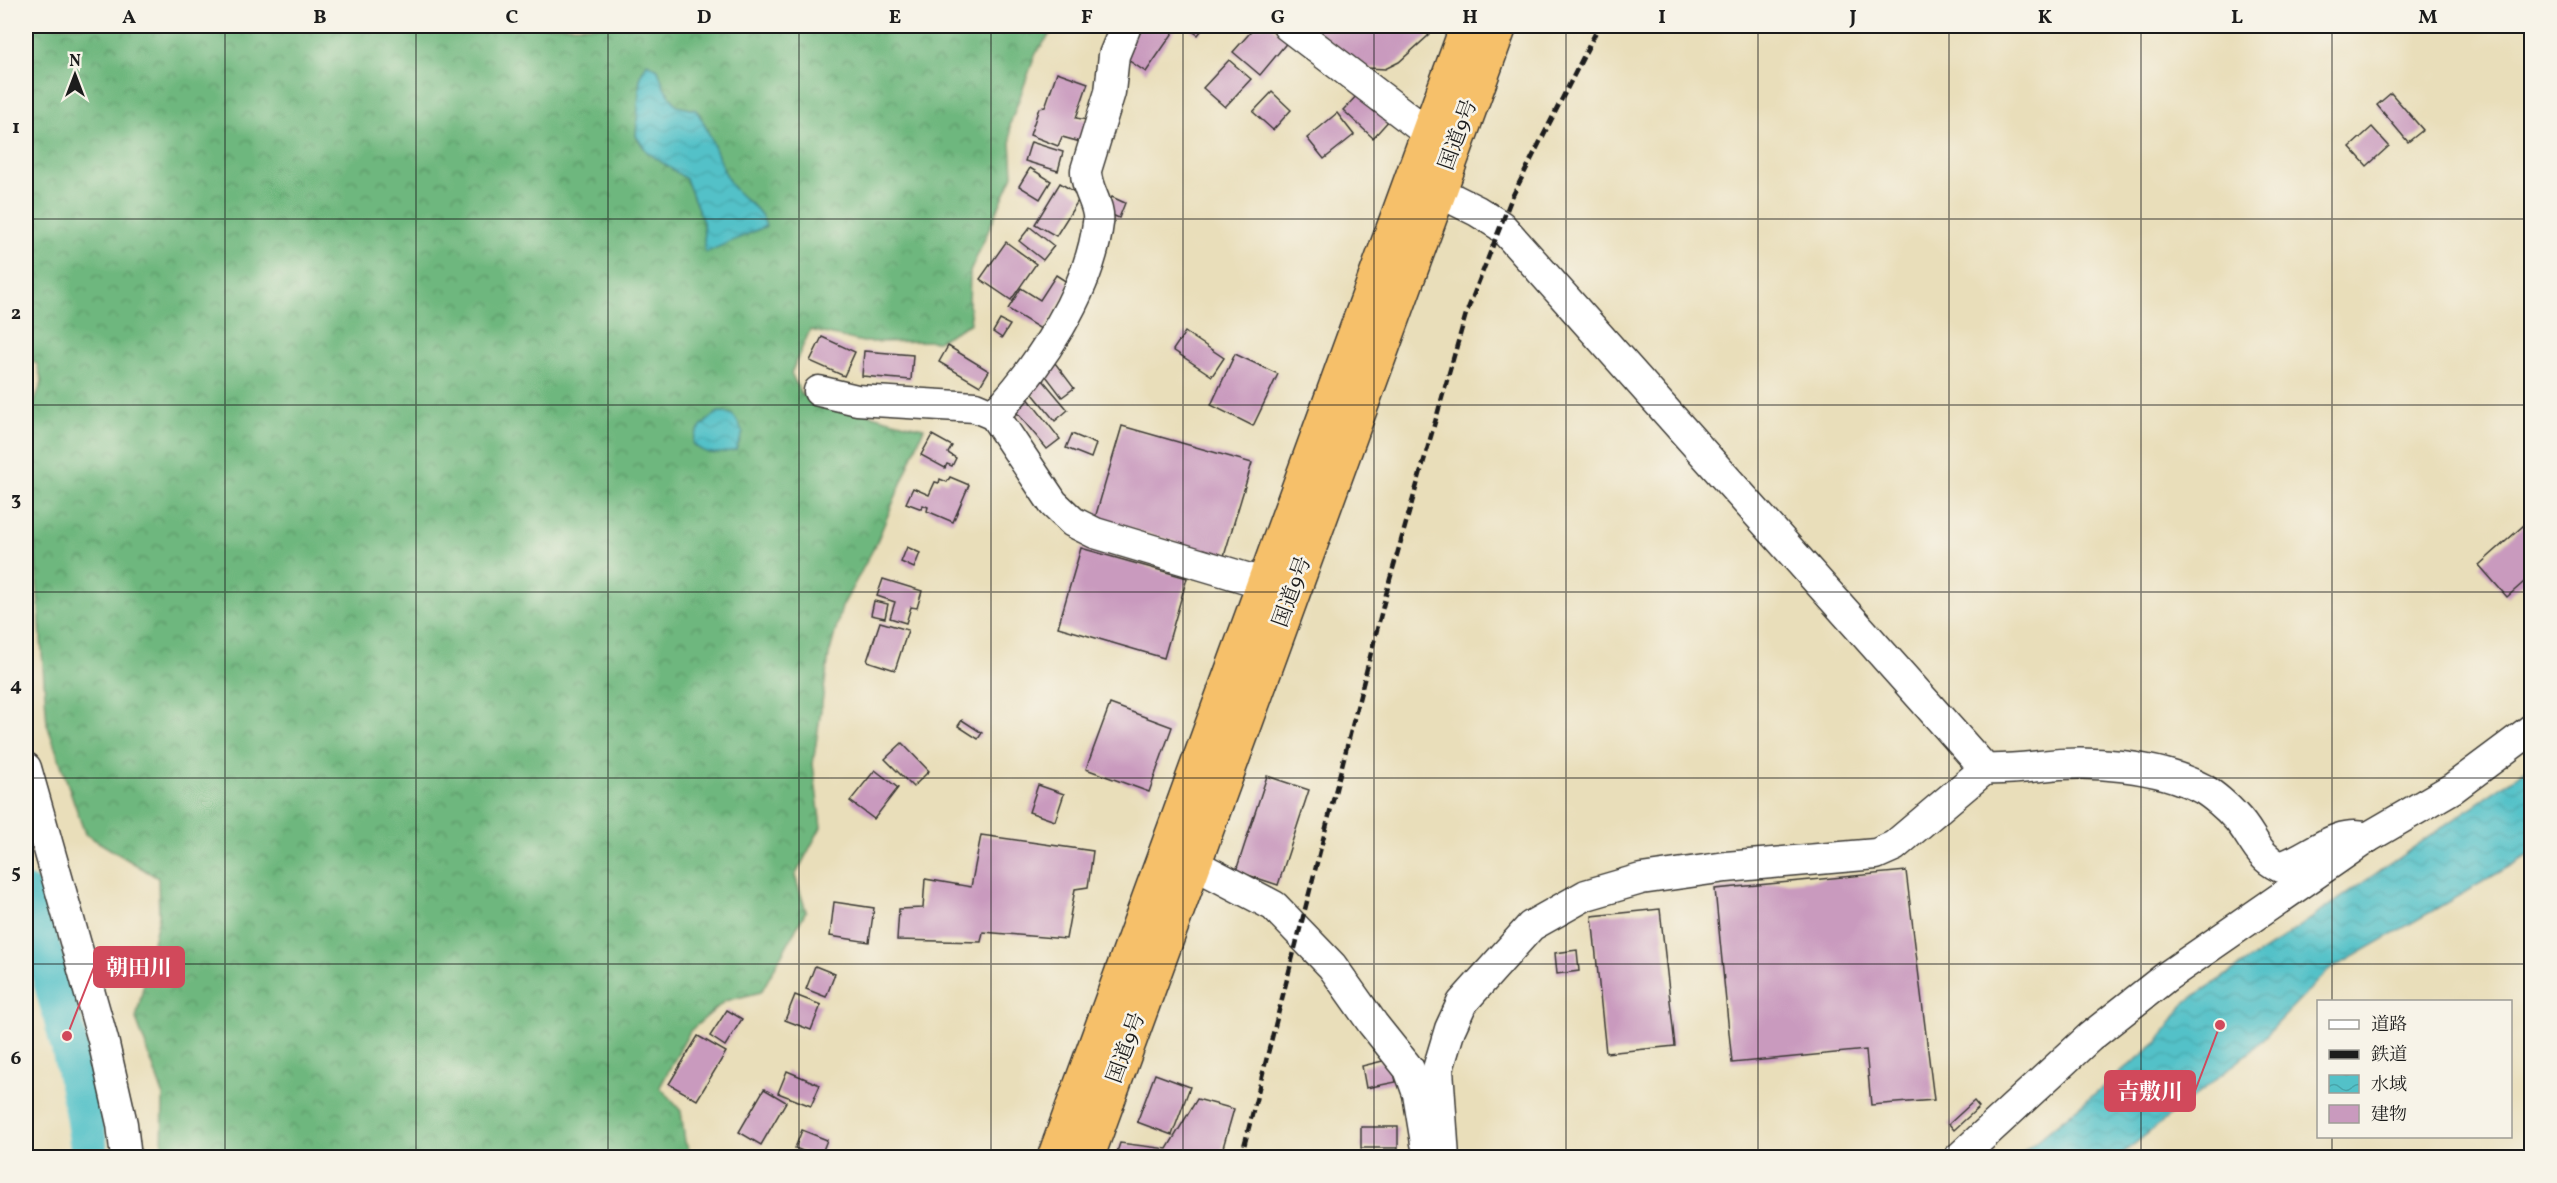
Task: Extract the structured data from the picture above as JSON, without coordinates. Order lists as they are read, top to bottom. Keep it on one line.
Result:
{"streets":{"highway":["国道9号"]},"places":["吉敷川","朝田川"],"legend":["道路","鉄道","水域","建物"],"north":"top","grid":{"columns":["A","B","C","D","E","F","G","H","I","J","K","L","M"],"rows":["1","2","3","4","5","6"]}}
